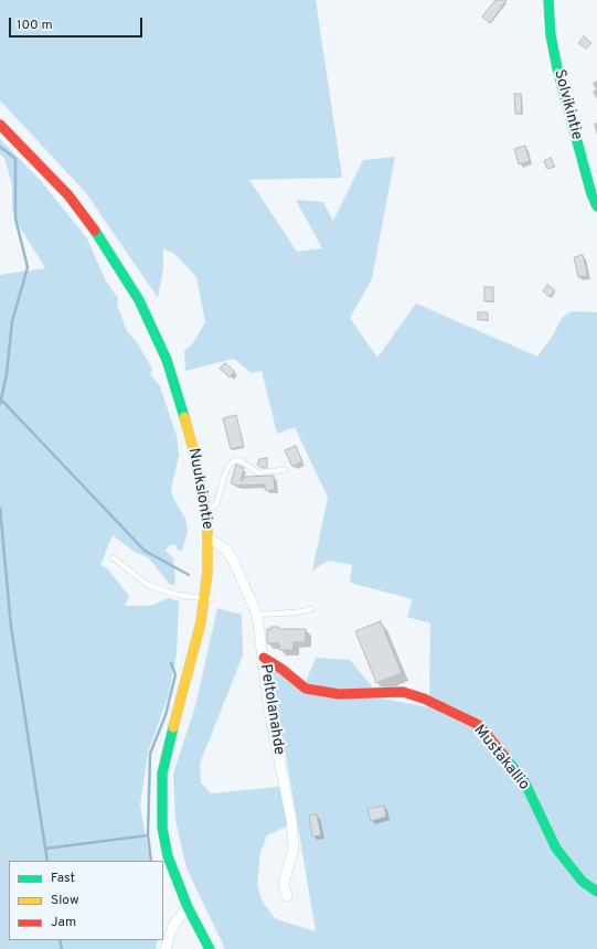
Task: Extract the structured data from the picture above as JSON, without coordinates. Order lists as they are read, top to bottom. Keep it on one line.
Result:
{"streets":{"street":["Solvikintie","Nuuksiontie","Peltolanahde","Mustakallio"]},"crossings":[["Nuuksiontie","Peltolanahde"],["Peltolanahde","Mustakallio"]],"legend":["Fast","Slow","Jam"],"scale_bar":"100 m"}
